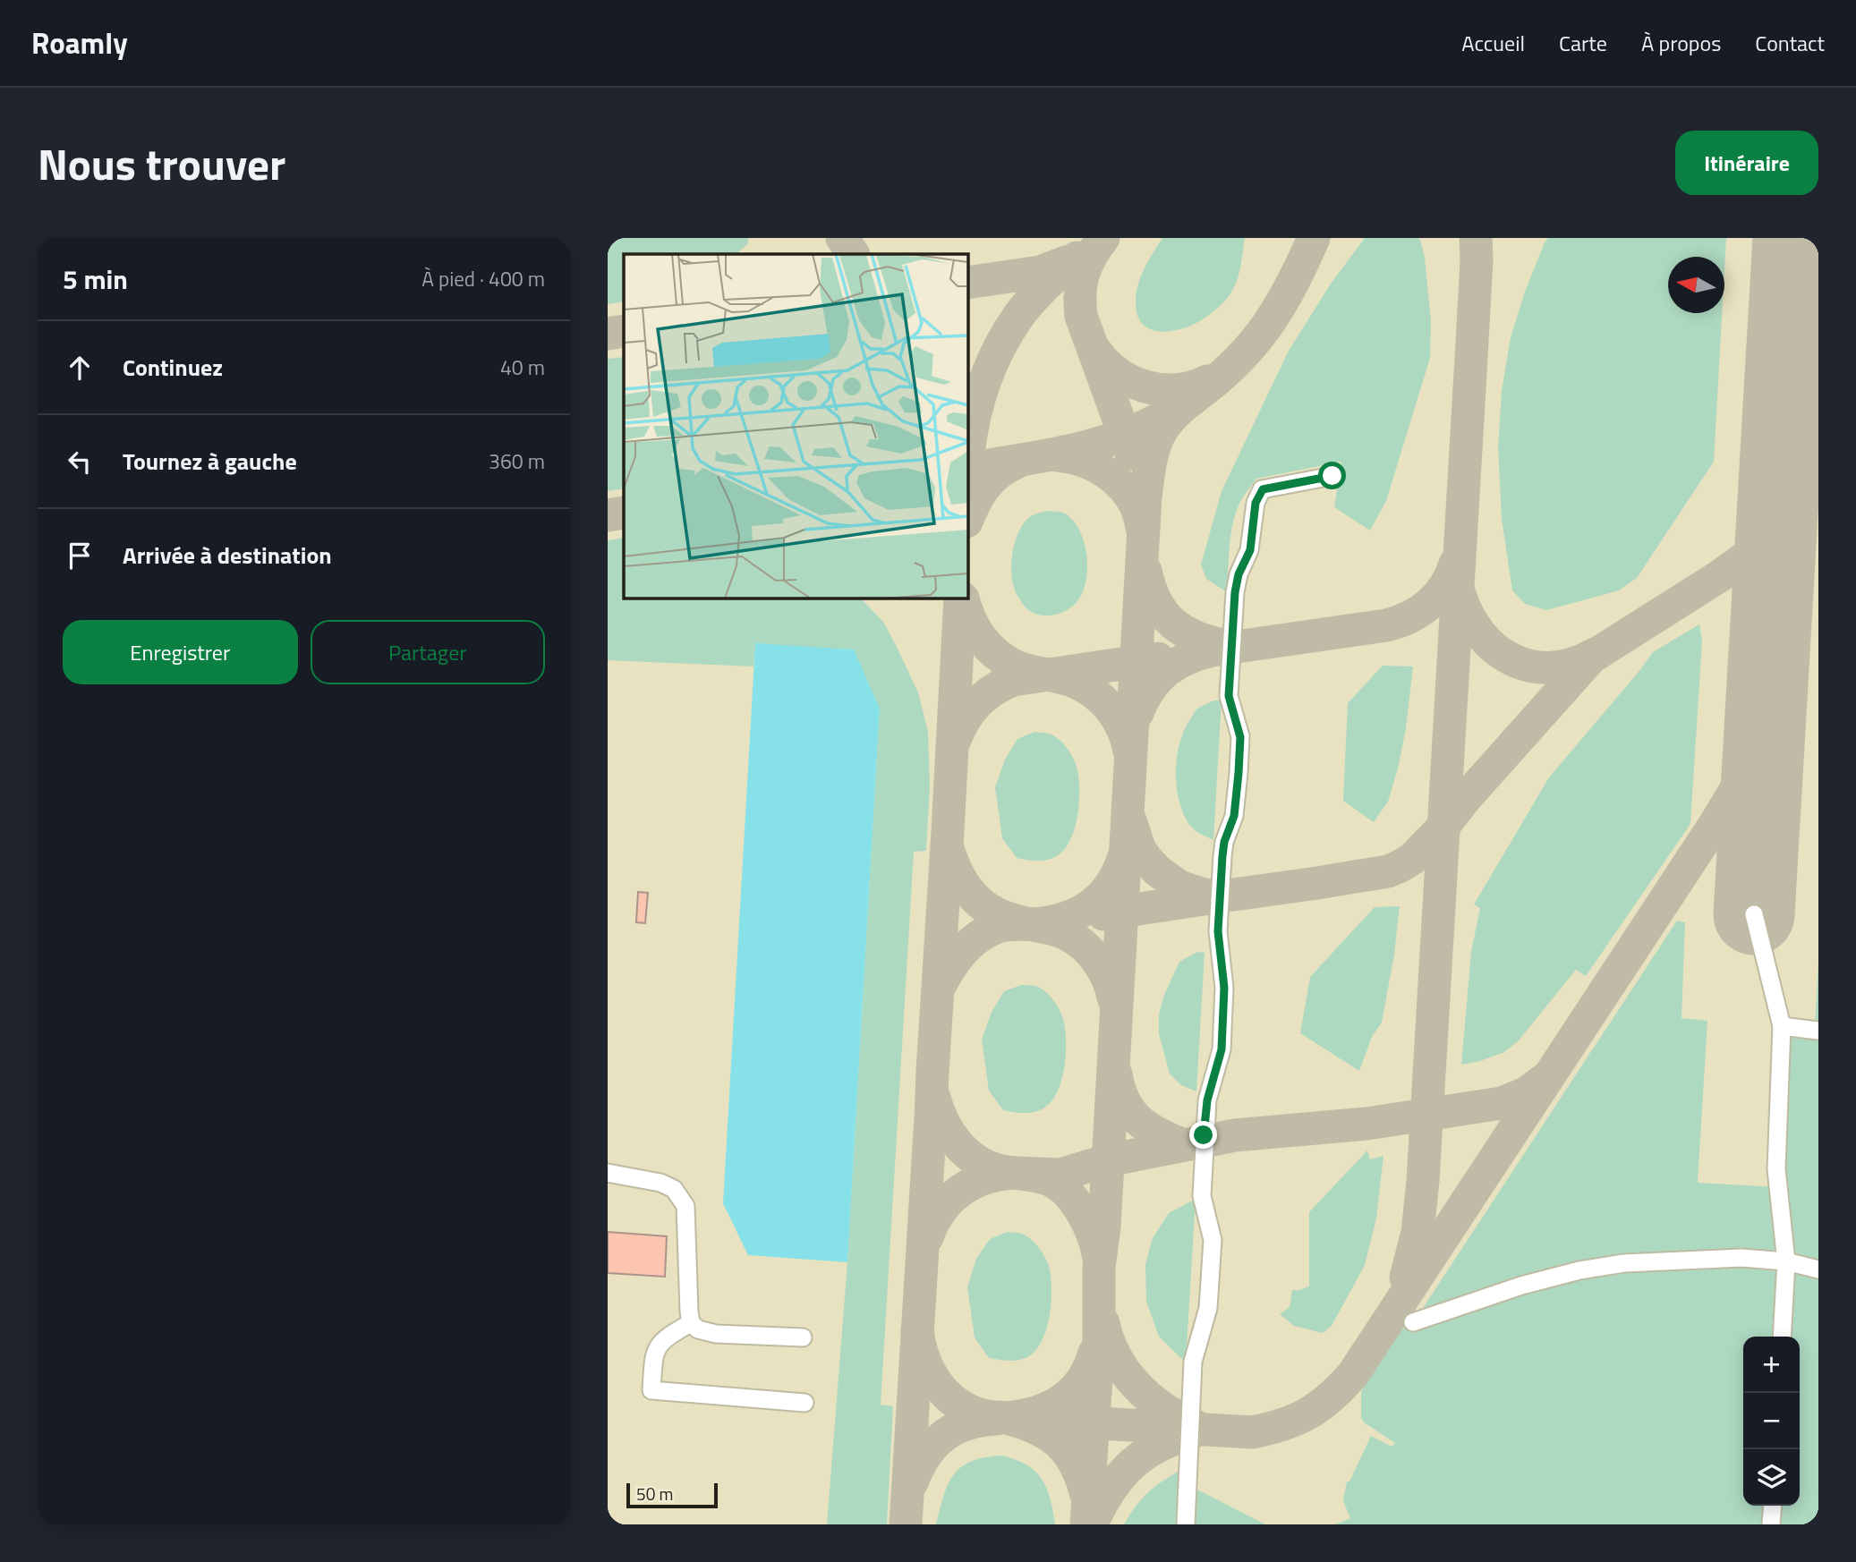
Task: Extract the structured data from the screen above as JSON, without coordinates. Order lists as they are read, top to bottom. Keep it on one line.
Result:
{"scale_bar":"50 m","north":"left","page":{"header":"Roamly","nav":["Accueil","Carte","À propos","Contact"],"title":"Nous trouver","buttons":["Itinéraire",["Enregistrer","Partager"]],"heading":["5 min","À pied · 400 m"],"list":[["Continuez","40 m"],["Tournez à gauche","360 m"],"Arrivée à destination"],"map_buttons":["+","−"],"scale":"50 m"}}
